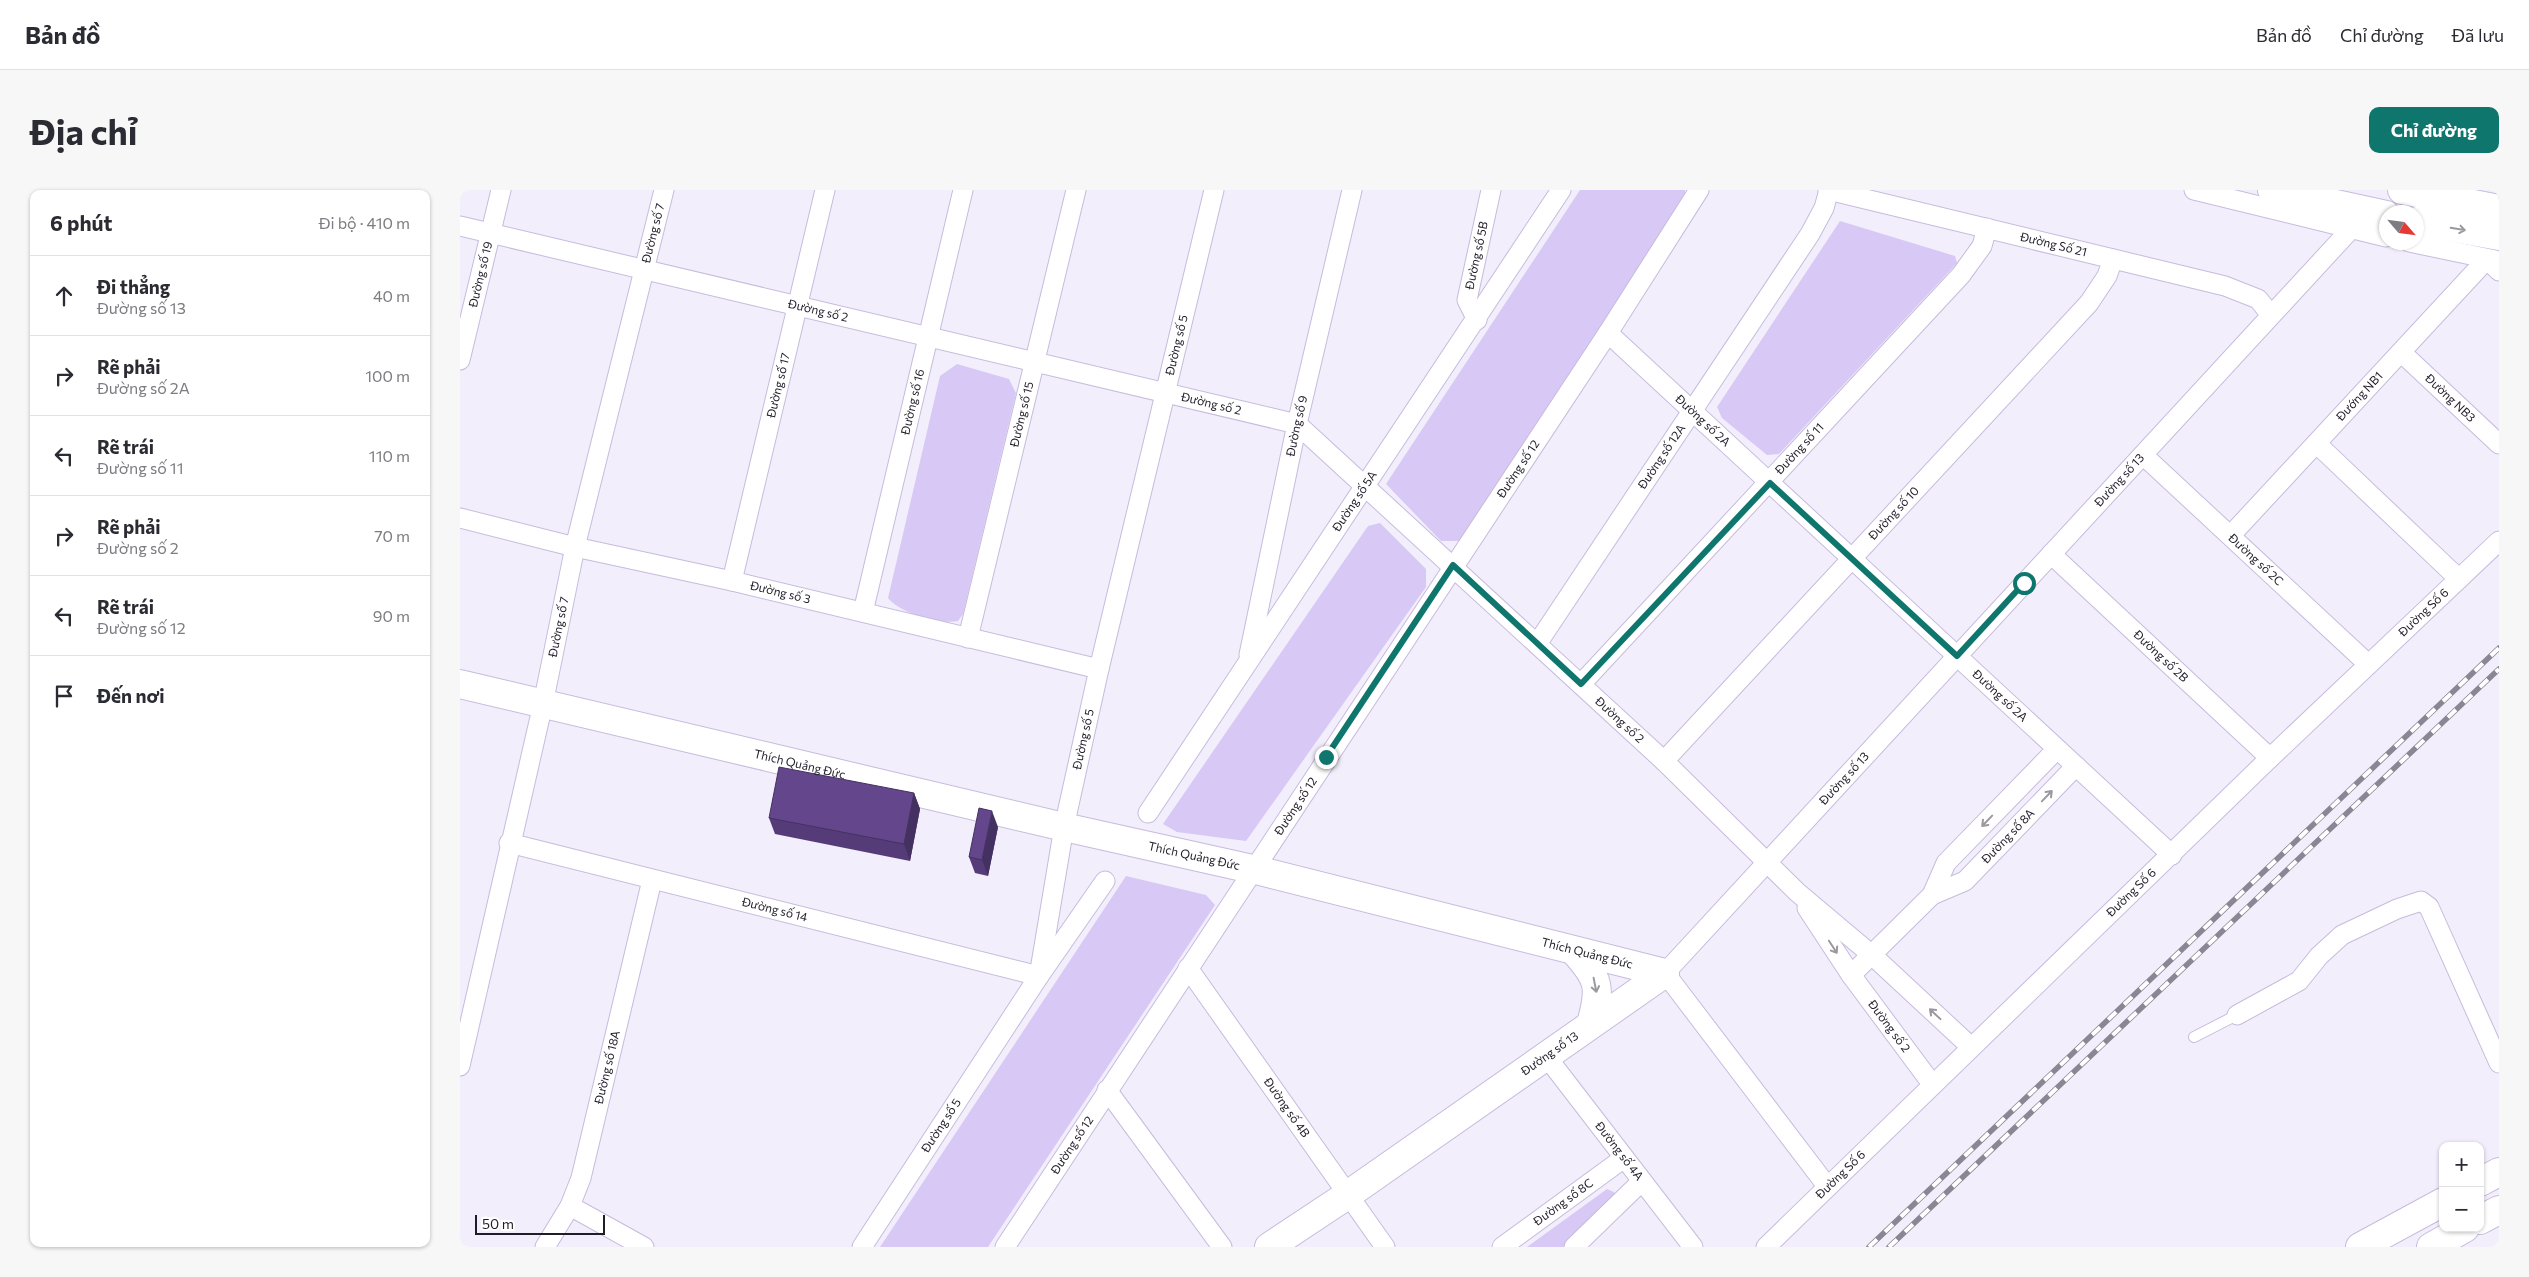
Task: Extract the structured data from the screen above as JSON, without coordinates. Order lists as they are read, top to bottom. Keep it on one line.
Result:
{"streets":{"street":["Đường số 7","Đường Số 21","Đường số 5B","Đường số 19","Đường số 2","Đường số 5","Đường số 17","Đướng NB1","Đường NB3","Đường số 16","Đường số 15","Đường số 2A","Đường số 9","Đường số 11","Đường số 12A","Đường số 12","Đường số 13","Đường số 5A","Đường số 10","Đường số 2C","Đường số 3","Đường Số 6","Đường số 2B","Thích Quảng Đức","Đường số 8A","Đường số 14","Đường số 18A","Đường số 4B","Đường số 4A","Đường số 8C"]},"crossings":[["Đường số 7","Đường số 2"],["Đường số 7","Đường số 3"],["Đường số 7","Thích Quảng Đức"],["Đường số 7","Đường số 14"],["Đường Số 21","Đường số 11"],["Đường Số 21","Đường số 12A"],["Đường Số 21","Đường số 13"],["Đường Số 21","Đường số 10"],["Đường số 5B","Đường số 5A"],["Đường số 19","Đường số 2"],["Đường số 2","Đường số 5"],["Đường số 2","Đường số 17"],["Đường số 2","Đường số 16"],["Đường số 2","Đường số 15"],["Đường số 2","Đường số 9"],["Đường số 2","Đường số 11"],["Đường số 2","Đường số 12A"],["Đường số 2","Đường số 12"],["Đường số 2","Đường số 13"],["Đường số 2","Đường số 5A"],["Đường số 2","Đường số 10"],["Đường số 2","Đường Số 6"],["Đường số 2","Đường số 8A"],["Đường số 5","Đường số 3"],["Đường số 5","Thích Quảng Đức"],["Đường số 5","Đường số 14"],["Đường số 17","Đường số 3"],["Đướng NB1","Đường NB3"],["Đướng NB1","Đường số 2C"],["Đường số 16","Đường số 3"],["Đường số 15","Đường số 3"],["Đường số 2A","Đường số 11"],["Đường số 2A","Đường số 12A"],["Đường số 2A","Đường số 12"],["Đường số 2A","Đường số 13"],["Đường số 2A","Đường số 10"],["Đường số 2A","Đường Số 6"],["Đường số 2A","Đường số 8A"],["Đường số 9","Đường số 5A"],["Đường số 12","Thích Quảng Đức"],["Đường số 12","Đường số 4B"],["Đường số 13","Đường số 2C"],["Đường số 13","Đường số 2B"],["Đường số 13","Thích Quảng Đức"],["Đường số 13","Đường số 4B"],["Đường số 13","Đường số 4A"],["Đường số 2C","Đường Số 6"],["Đường Số 6","Đường số 2B"],["Đường số 14","Đường số 18A"],["Đường số 4A","Đường số 8C"]],"scale_bar":"50 m","north":"bottom right","page":{"header":"Bản đồ","nav":["Bản đồ","Chỉ đường","Đã lưu"],"buttons":"Chỉ đường","title":"Địa chỉ","heading":["6 phút","Đi bộ · 410 m"],"list":[["Đi thẳng","Đường số 13","40 m"],["Rẽ phải","Đường số 2A","100 m"],["Rẽ trái","Đường số 11","110 m"],["Rẽ phải","Đường số 2","70 m"],["Rẽ trái","Đường số 12","90 m"],"Đến nơi"],"map_buttons":["+","−"],"scale":"50 m"}}
